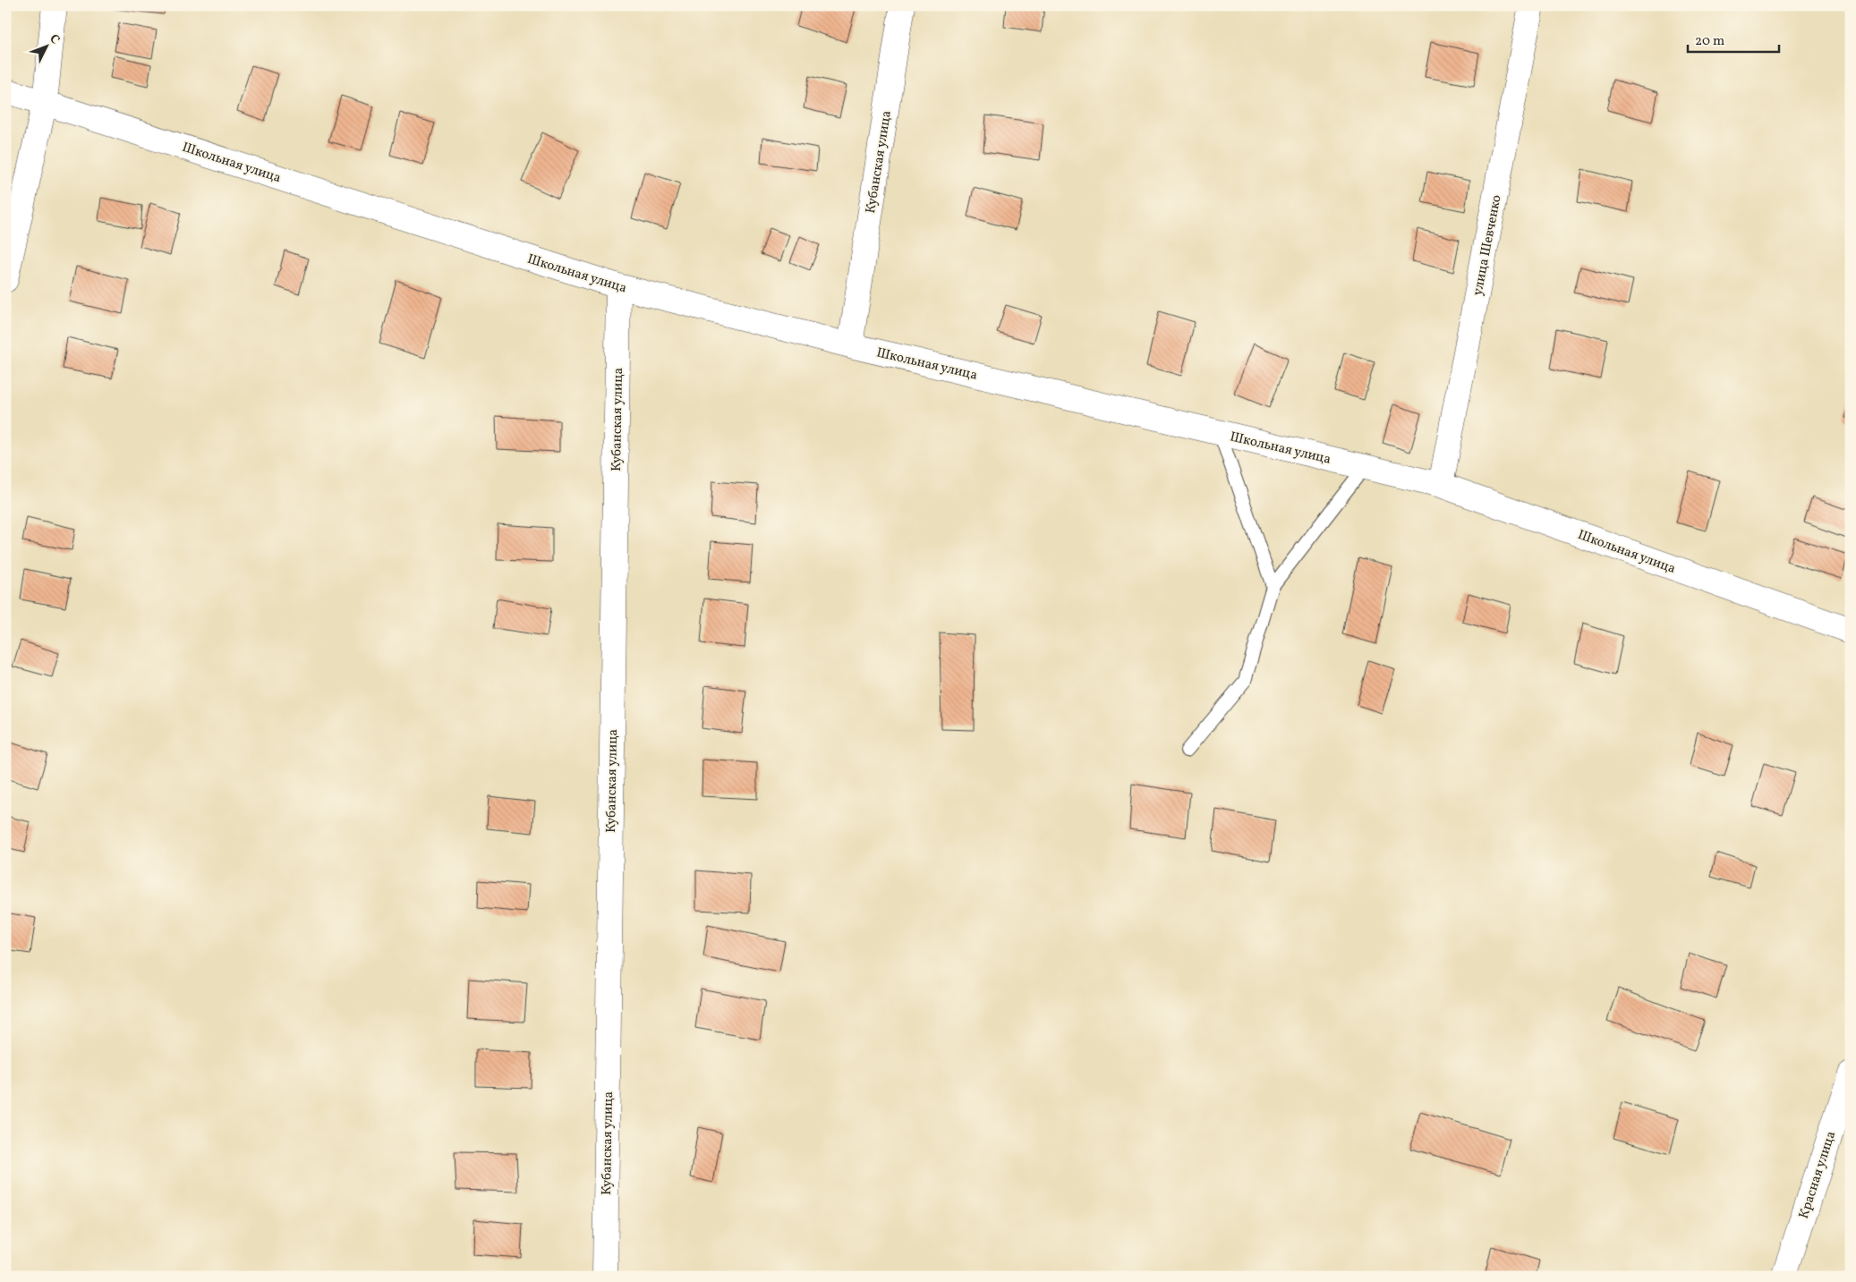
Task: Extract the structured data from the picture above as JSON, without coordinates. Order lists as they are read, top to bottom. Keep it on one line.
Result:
{"streets":{"street":["Школьная улица","Кубанская улица","улица Шевченко","Красная улица"]},"crossings":[["Школьная улица","Кубанская улица"],["Школьная улица","улица Шевченко"]],"scale_bar":"20 m","north":"top right"}
